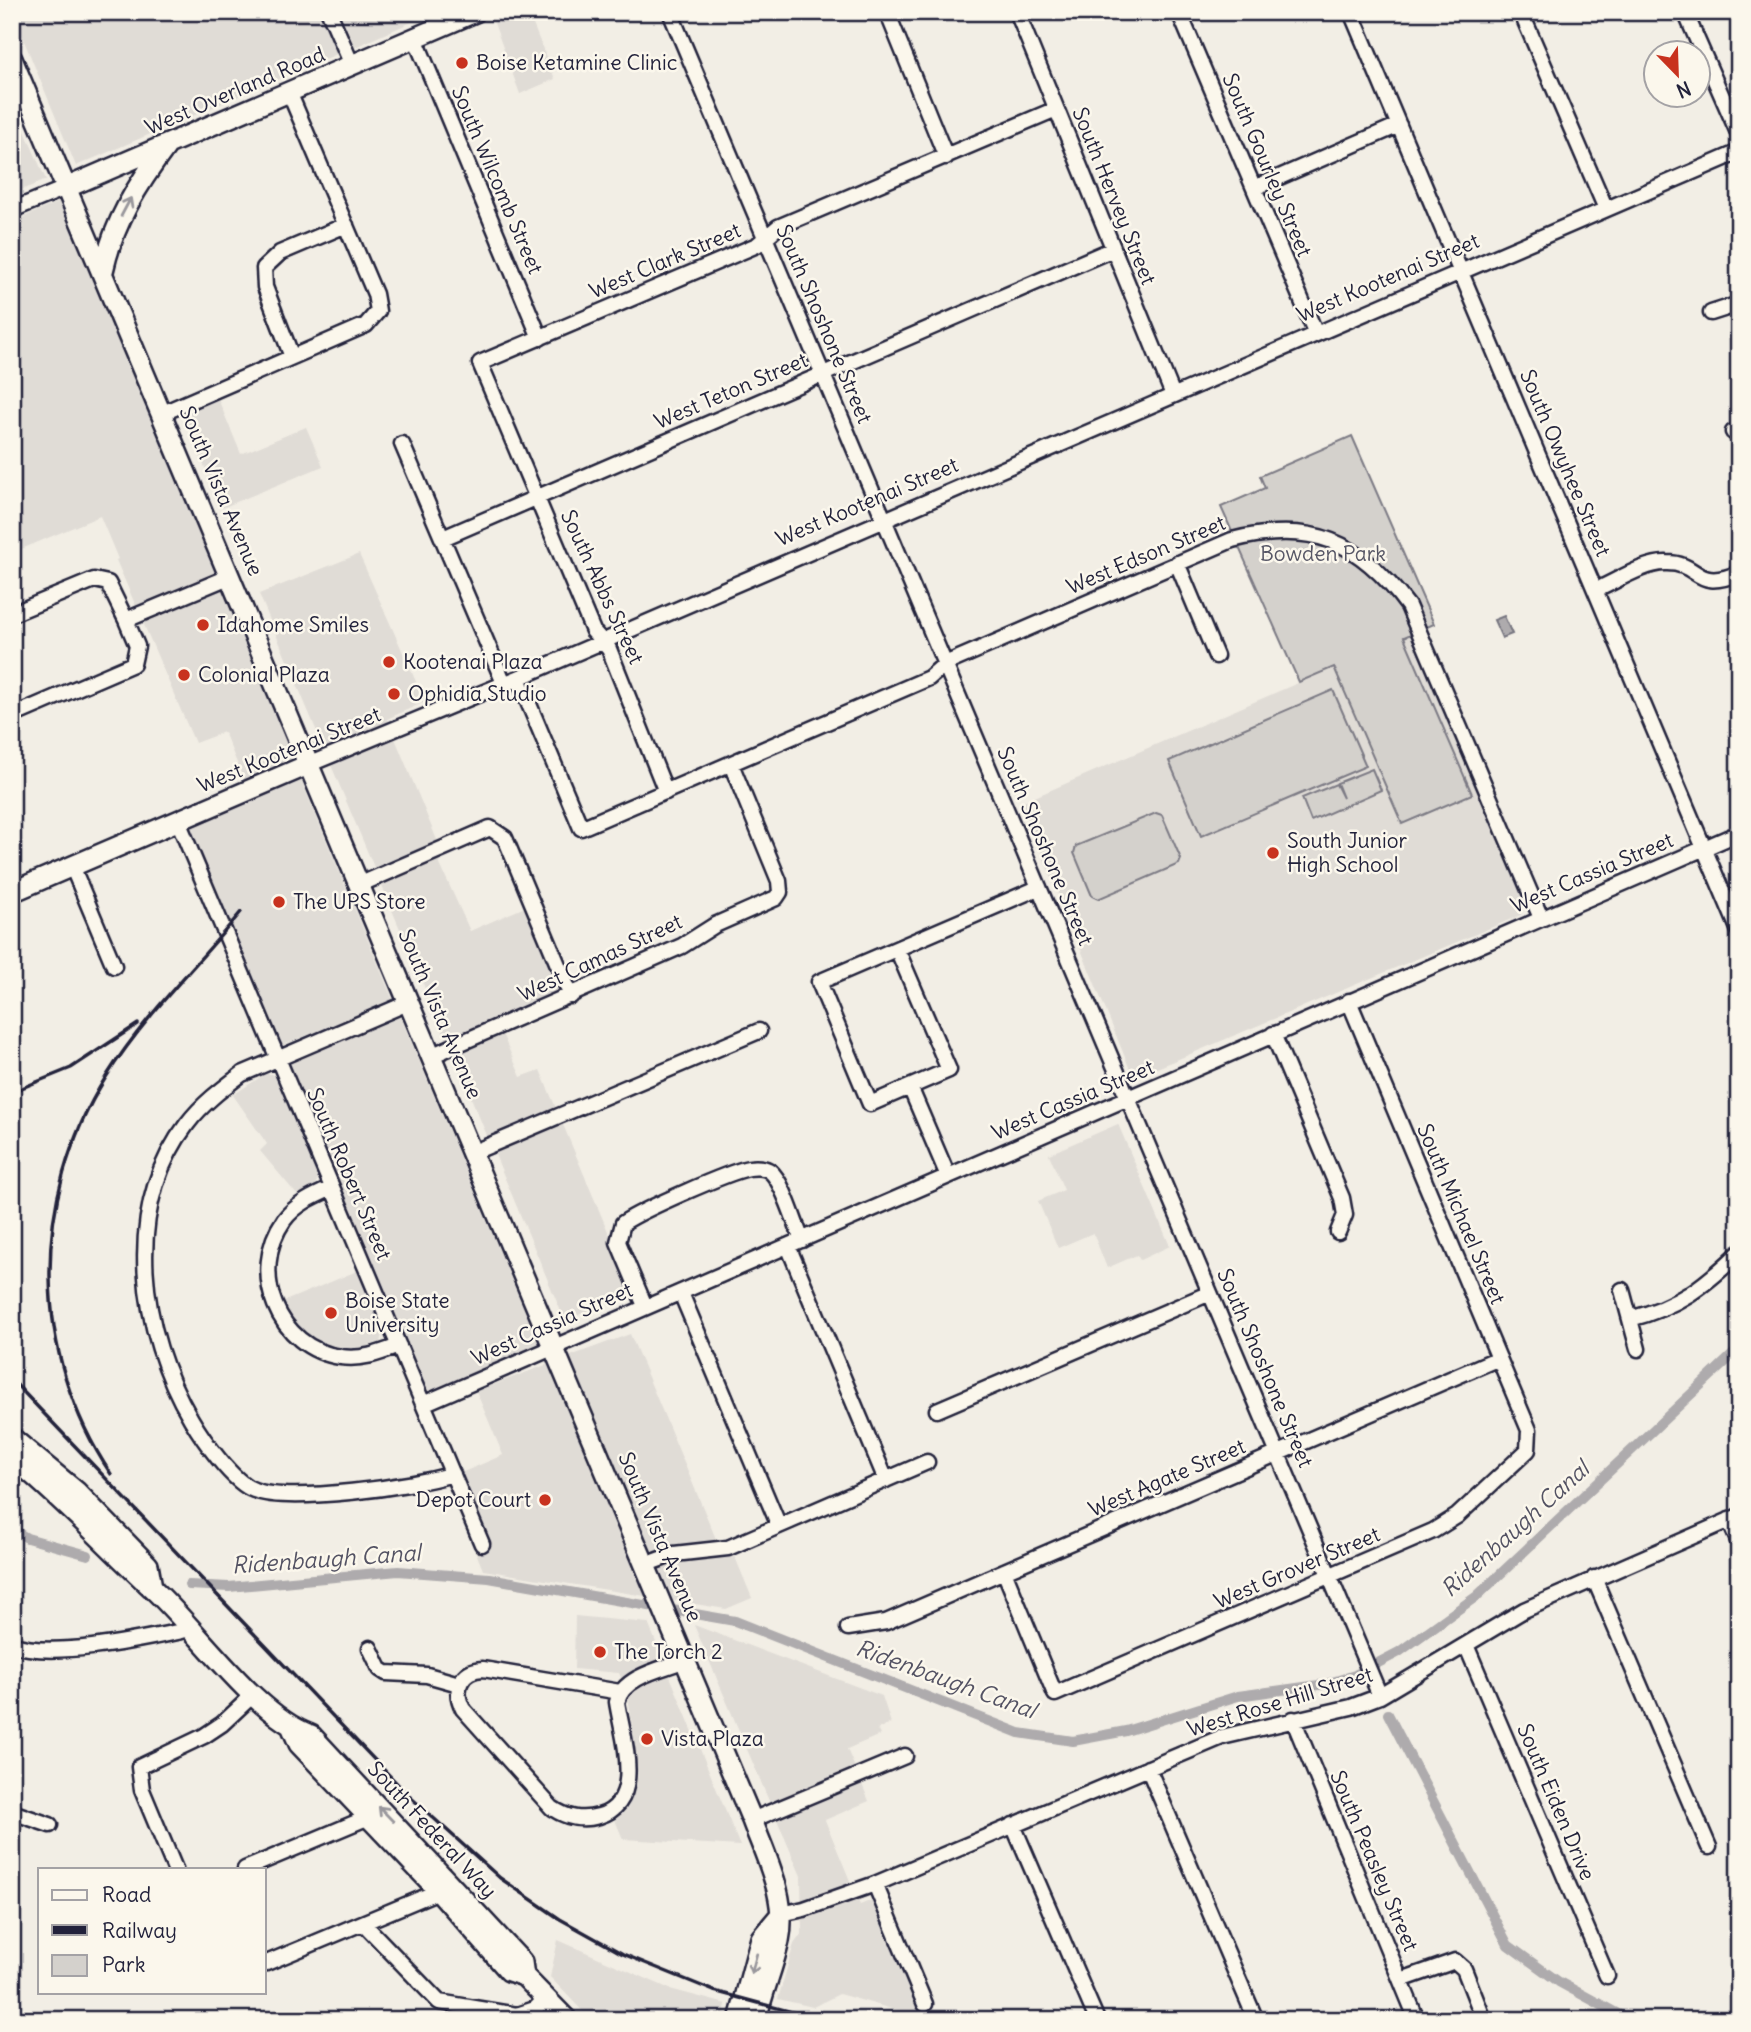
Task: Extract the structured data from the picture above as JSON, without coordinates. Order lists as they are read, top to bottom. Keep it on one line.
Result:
{"streets":{"main road":["West Overland Road","West Kootenai Street","South Vista Avenue","South Federal Way"],"street":["South Gourley Street","South Wilcomb Street","South Hervey Street","West Clark Street","South Shoshone Street","West Teton Street","South Owyhee Street","West Edson Street","South Abbs Street","West Cassia Street","West Camas Street","South Robert Street","South Michael Street","West Agate Street","West Grover Street","West Rose Hill Street","South Eiden Drive","South Peasley Street"]},"crossings":[["West Overland Road","South Wilcomb Street"],["West Overland Road","South Vista Avenue"],["South Gourley Street","West Kootenai Street"],["South Wilcomb Street","West Clark Street"],["South Hervey Street","West Clark Street"],["South Hervey Street","West Kootenai Street"],["South Hervey Street","West Teton Street"],["West Clark Street","South Shoshone Street"],["West Clark Street","South Abbs Street"],["West Kootenai Street","South Shoshone Street"],["West Kootenai Street","South Owyhee Street"],["West Kootenai Street","South Vista Avenue"],["West Kootenai Street","West Edson Street"],["West Kootenai Street","South Abbs Street"],["West Kootenai Street","South Robert Street"],["South Shoshone Street","West Teton Street"],["South Shoshone Street","West Edson Street"],["South Shoshone Street","West Cassia Street"],["South Shoshone Street","West Agate Street"],["South Shoshone Street","West Grover Street"],["South Shoshone Street","West Rose Hill Street"],["West Teton Street","South Abbs Street"],["South Owyhee Street","West Cassia Street"],["South Vista Avenue","West Cassia Street"],["South Vista Avenue","West Camas Street"],["South Vista Avenue","West Rose Hill Street"],["West Edson Street","South Abbs Street"],["West Edson Street","West Cassia Street"],["West Edson Street","West Camas Street"],["West Cassia Street","South Robert Street"],["West Cassia Street","South Michael Street"],["South Michael Street","West Agate Street"],["South Michael Street","West Grover Street"],["West Agate Street","West Grover Street"],["West Rose Hill Street","South Eiden Drive"],["West Rose Hill Street","South Peasley Street"]],"water":["Ridenbaugh Canal"],"parks":["Bowden Park"],"places":["Boise Ketamine Clinic","Idahome Smiles","Kootenai Plaza","Colonial Plaza","Ophidia Studio","South Junior High School","The UPS Store","Boise State University","Depot Court","The Torch 2","Vista Plaza"],"legend":["Road","Railway","Park"],"north":"bottom right"}
